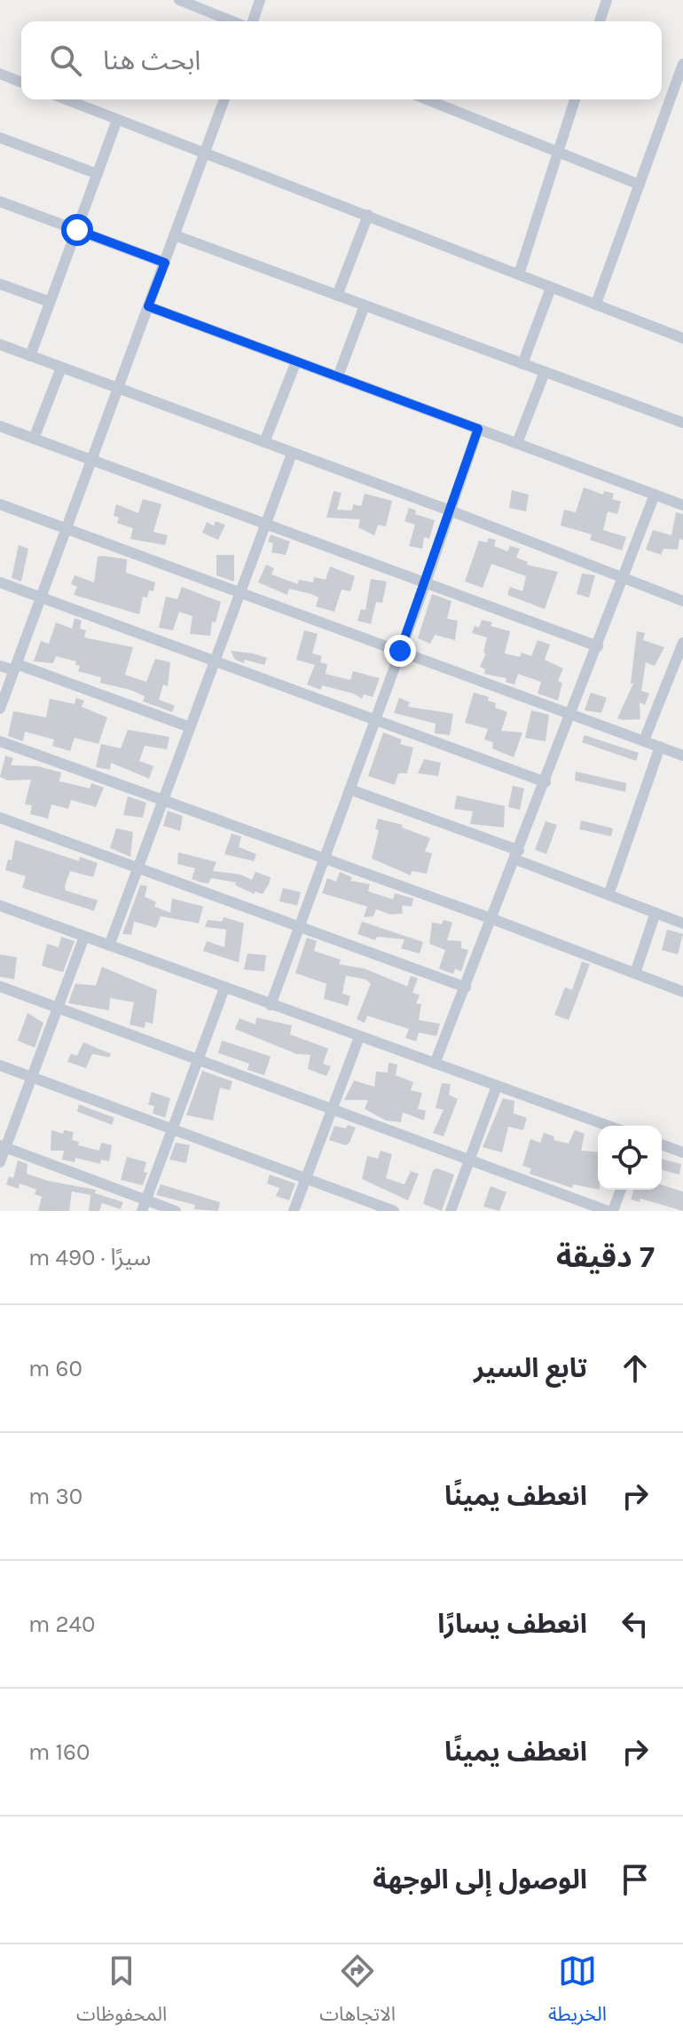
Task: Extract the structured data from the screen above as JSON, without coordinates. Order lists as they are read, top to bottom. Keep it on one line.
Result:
{"page":{"search":"ابحث هنا","heading":["7 دقيقة","سيرًا · 490 m"],"list":[["تابع السير","60 m"],["انعطف يمينًا","30 m"],["انعطف يسارًا","240 m"],["انعطف يمينًا","160 m"],"الوصول إلى الوجهة"],"nav":["الخريطة","الاتجاهات","المحفوظات"]}}
